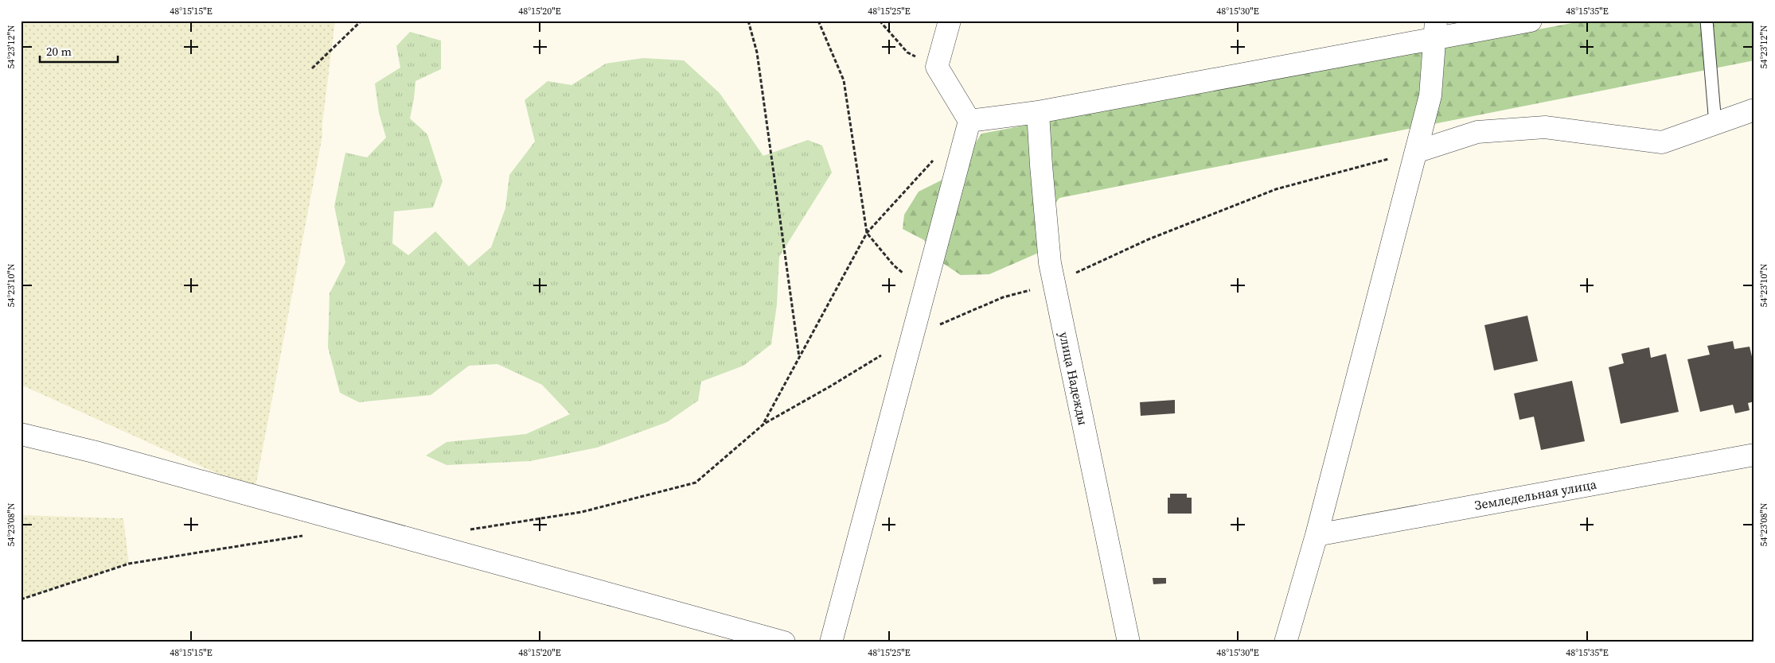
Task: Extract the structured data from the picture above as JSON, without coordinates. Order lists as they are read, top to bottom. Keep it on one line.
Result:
{"streets":{"street":["улица Надежды","Земледельная улица"]},"scale_bar":"20 m","coordinates":["48°15'15\"E","48°15'20\"E","48°15'25\"E","48°15'30\"E","48°15'35\"E","54°23'12\"N","54°23'10\"N","54°23'08\"N"]}
